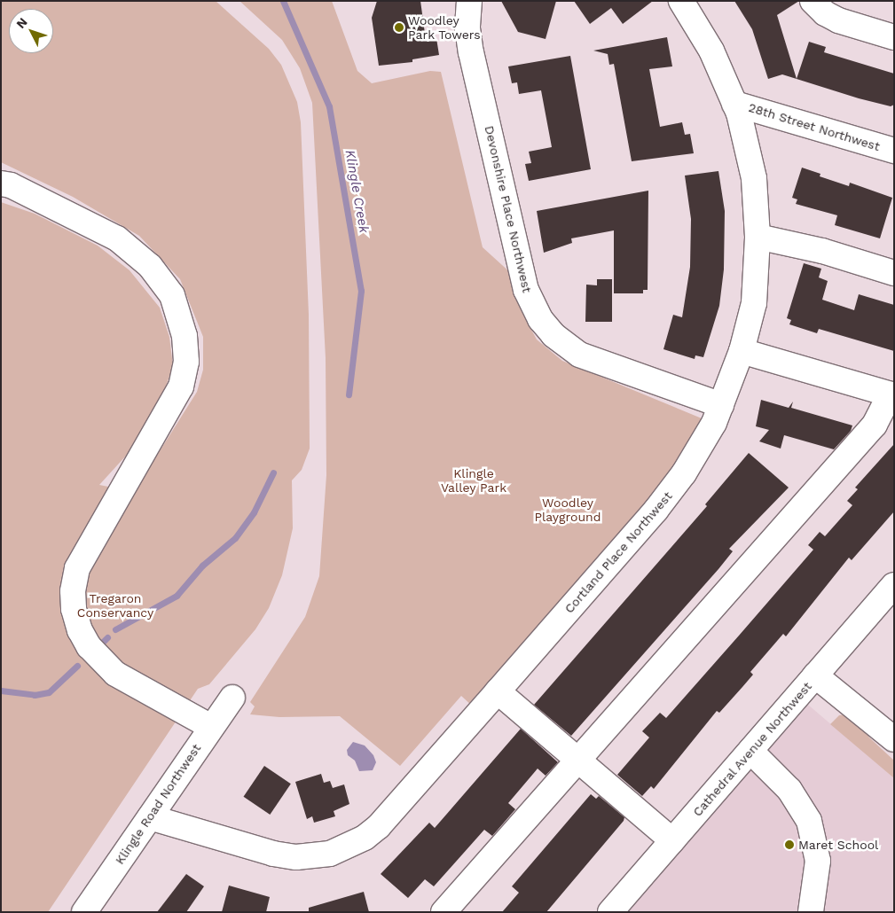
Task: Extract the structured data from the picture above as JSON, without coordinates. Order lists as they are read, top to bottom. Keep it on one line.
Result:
{"streets":{"street":["28th Street Northwest","Devonshire Place Northwest","Cortland Place Northwest","Cathedral Avenue Northwest","Klingle Road Northwest"]},"crossings":[["28th Street Northwest","Cortland Place Northwest"],["Devonshire Place Northwest","Cortland Place Northwest"],["Cortland Place Northwest","Klingle Road Northwest"]],"water":["Klingle Creek"],"parks":["Klingle Valley Park","Woodley Playground","Tregaron Conservancy"],"places":["Woodley Park Towers","Maret School"],"north":"top left"}
